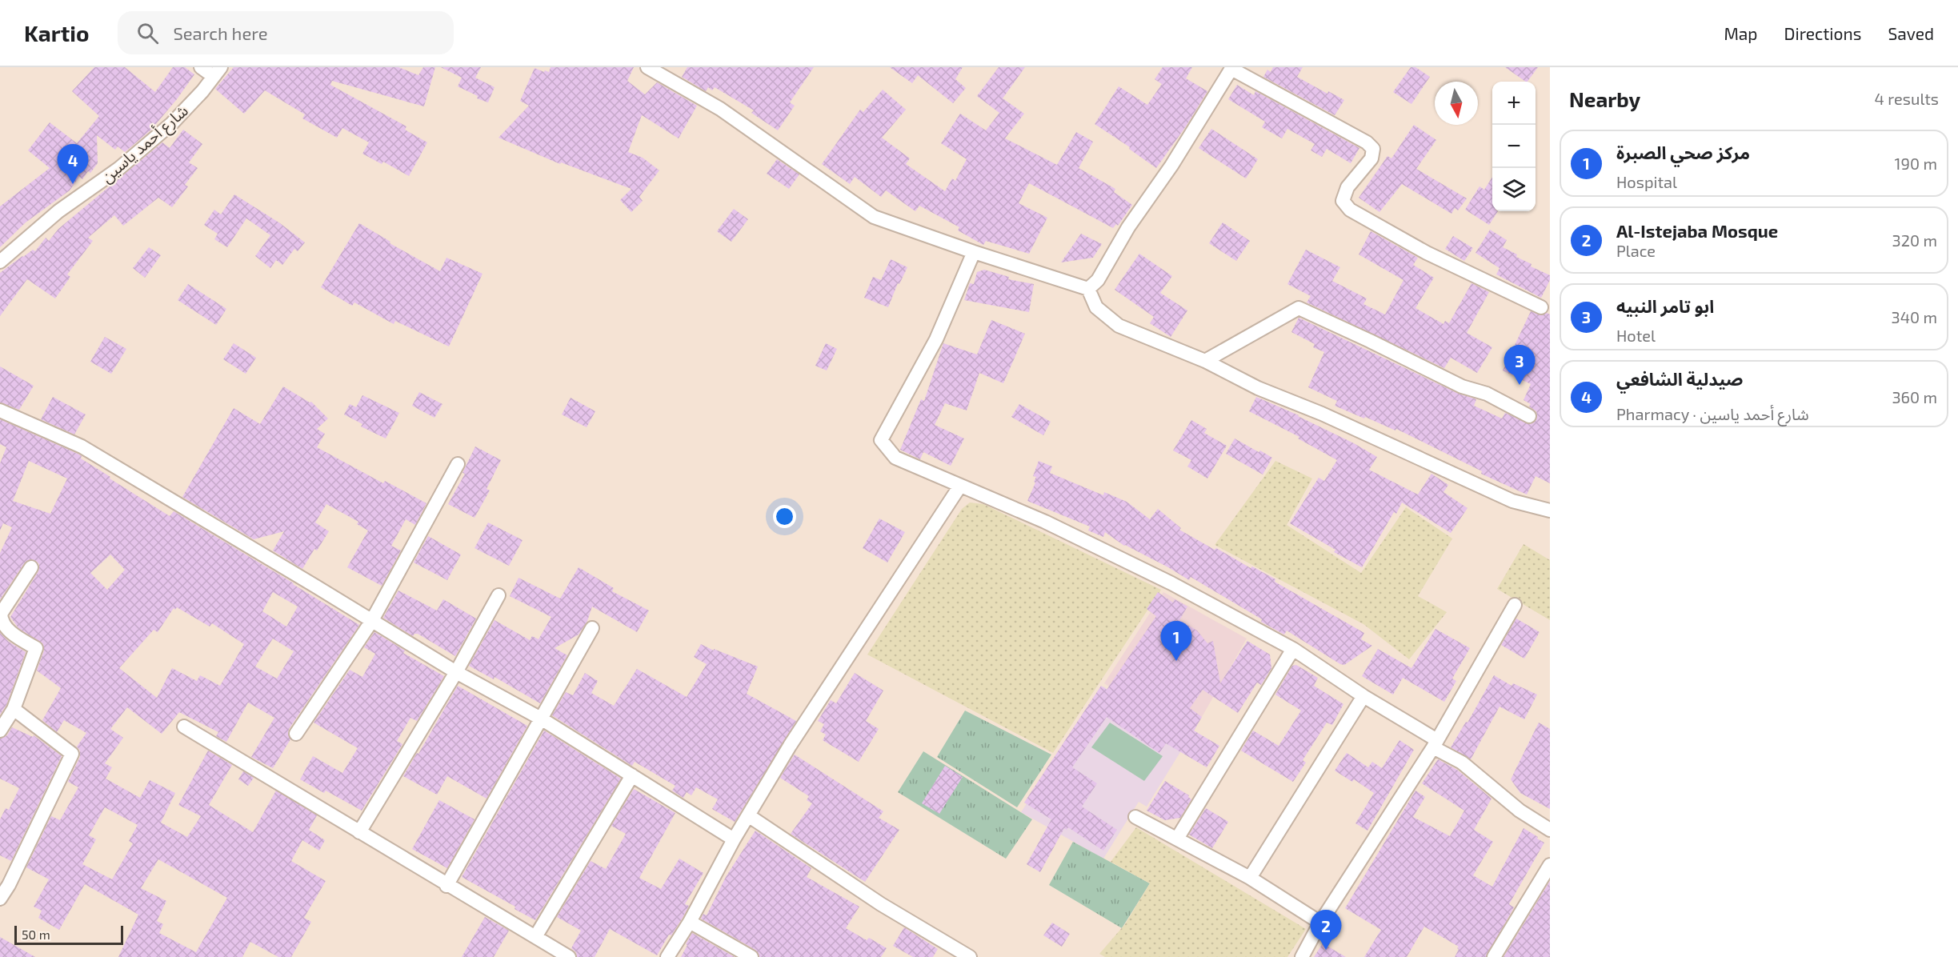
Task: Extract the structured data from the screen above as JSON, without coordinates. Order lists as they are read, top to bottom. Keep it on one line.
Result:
{"streets":{"street":["شارع أحمد ياسين"]},"scale_bar":"50 m","north":"bottom","page":{"header":"Kartio","search":"Search here","nav":["Map","Directions","Saved"],"heading":["Nearby","4 results"],"map_buttons":["+","−"],"list":[{"mark":"1","name":"مركز صحي الصبرة","note":"Hospital","value":"190 m"},{"mark":"2","name":"Al-Istejaba Mosque","note":"Place","value":"320 m"},{"mark":"3","name":"ابو تامر النبيه","note":"Hotel","value":"340 m"},{"mark":"4","name":"صيدلية الشافعي","note":"Pharmacy · شارع أحمد ياسين","value":"360 m"}],"pins":["4","3","1","2"],"scale":"50 m"}}
